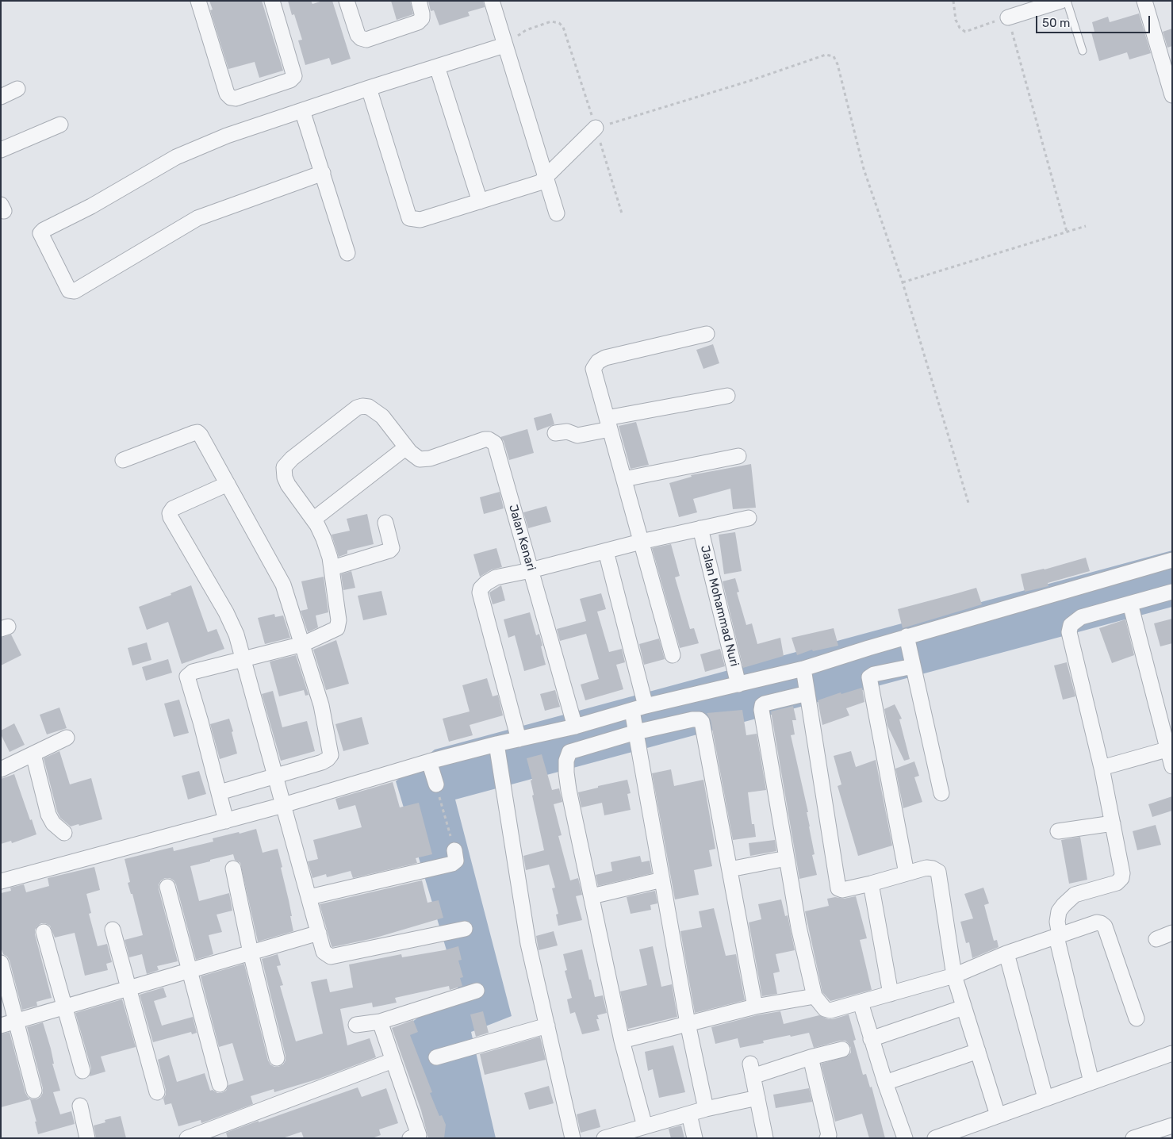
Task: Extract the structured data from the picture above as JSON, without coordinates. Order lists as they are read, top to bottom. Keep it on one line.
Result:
{"streets":{"street":["Jalan Kenari","Jalan Mohammad Nuri"]},"scale_bar":"50 m"}
